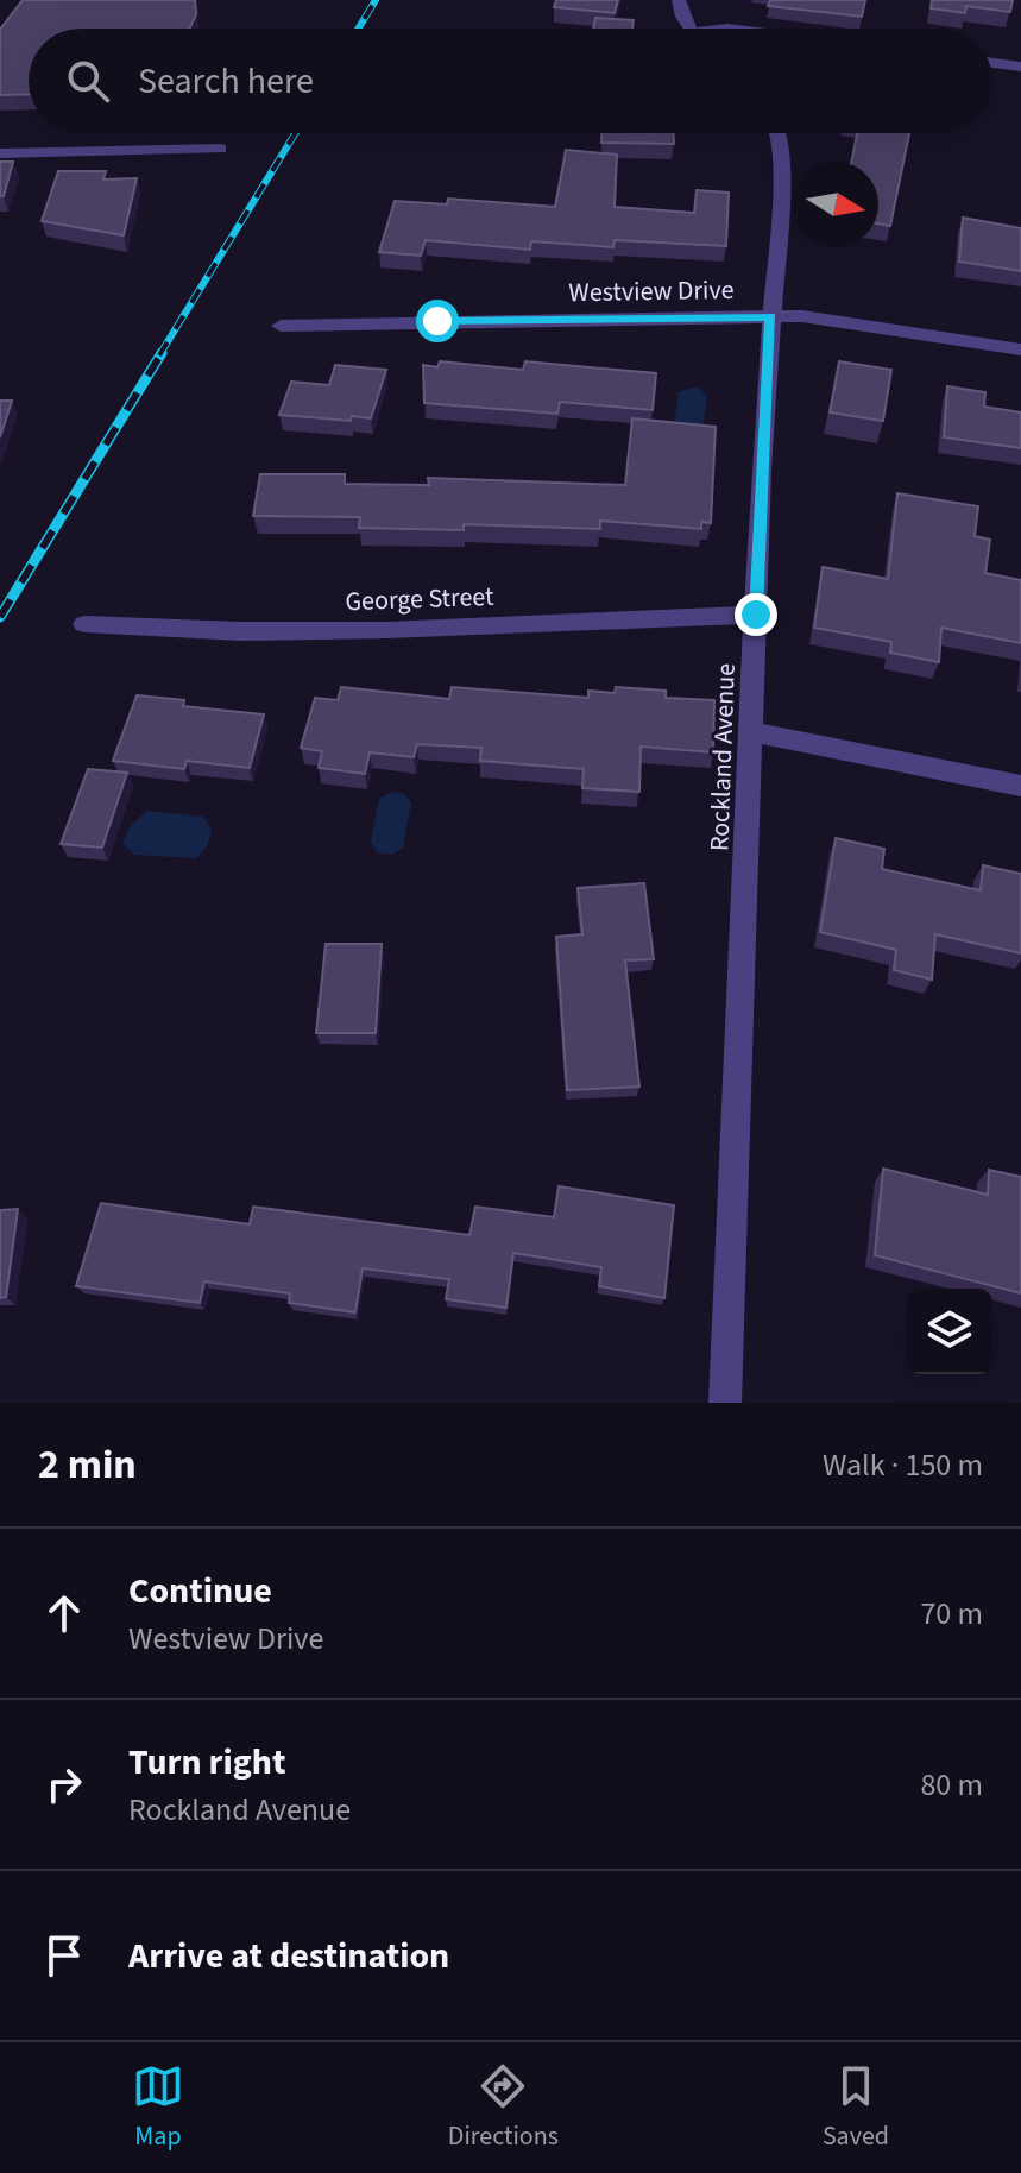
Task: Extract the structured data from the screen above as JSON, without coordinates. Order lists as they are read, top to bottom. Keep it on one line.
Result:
{"streets":{"street":["Westview Drive","George Street","Rockland Avenue"]},"crossings":[["Westview Drive","Rockland Avenue"],["George Street","Rockland Avenue"]],"north":"right","page":{"search":"Search here","heading":["2 min","Walk · 150 m"],"list":[["Continue","Westview Drive","70 m"],["Turn right","Rockland Avenue","80 m"],"Arrive at destination"],"nav":["Map","Directions","Saved"]}}
